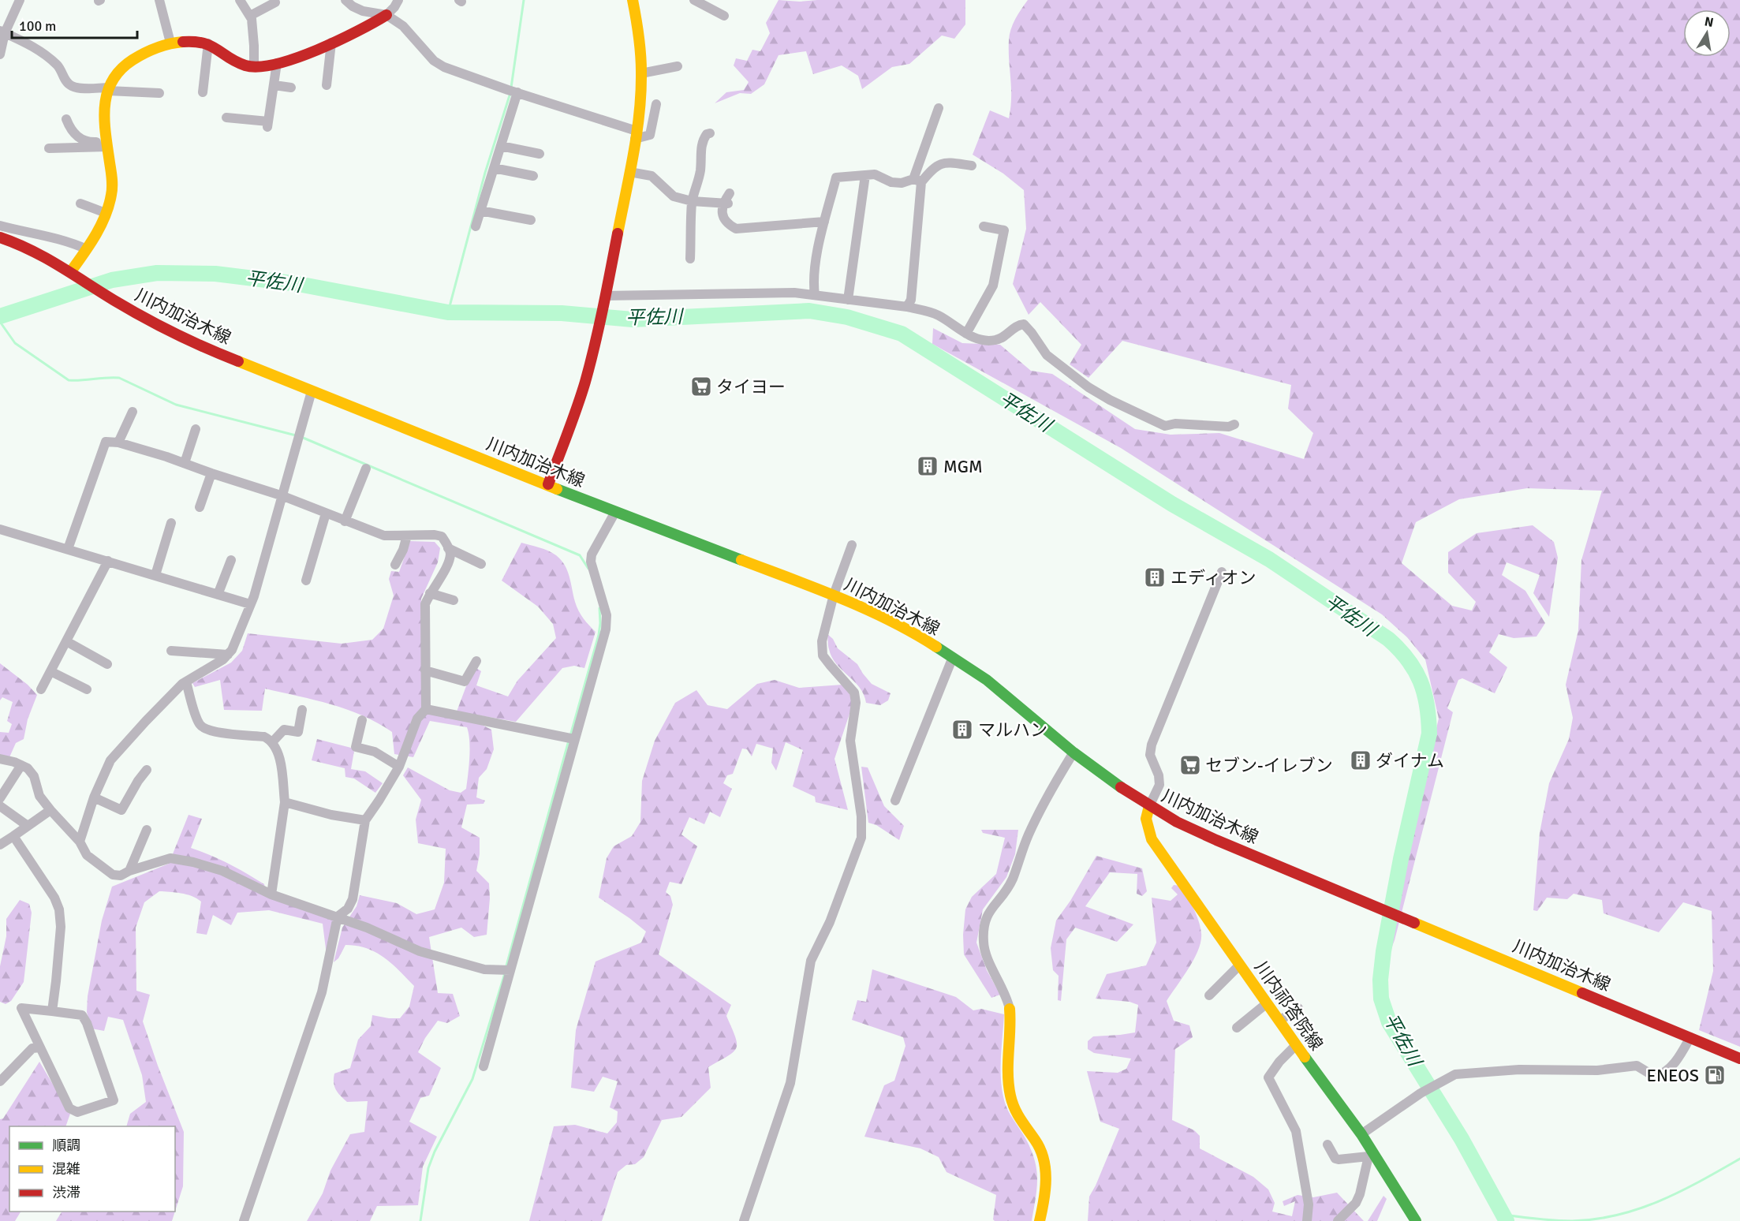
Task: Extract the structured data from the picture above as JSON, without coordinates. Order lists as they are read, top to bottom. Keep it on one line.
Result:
{"streets":{"main road":["川内加治木線","川内祁答院線"]},"crossings":[["川内加治木線","川内祁答院線"]],"water":["平佐川"],"places":{"supermarket":["タイヨー","セブン-イレブン"],"building":["MGM","エディオン","マルハン","ダイナム"],"fuel station":["ENEOS"]},"legend":["順調","混雑","渋滞"],"scale_bar":"100 m","north":"top"}
